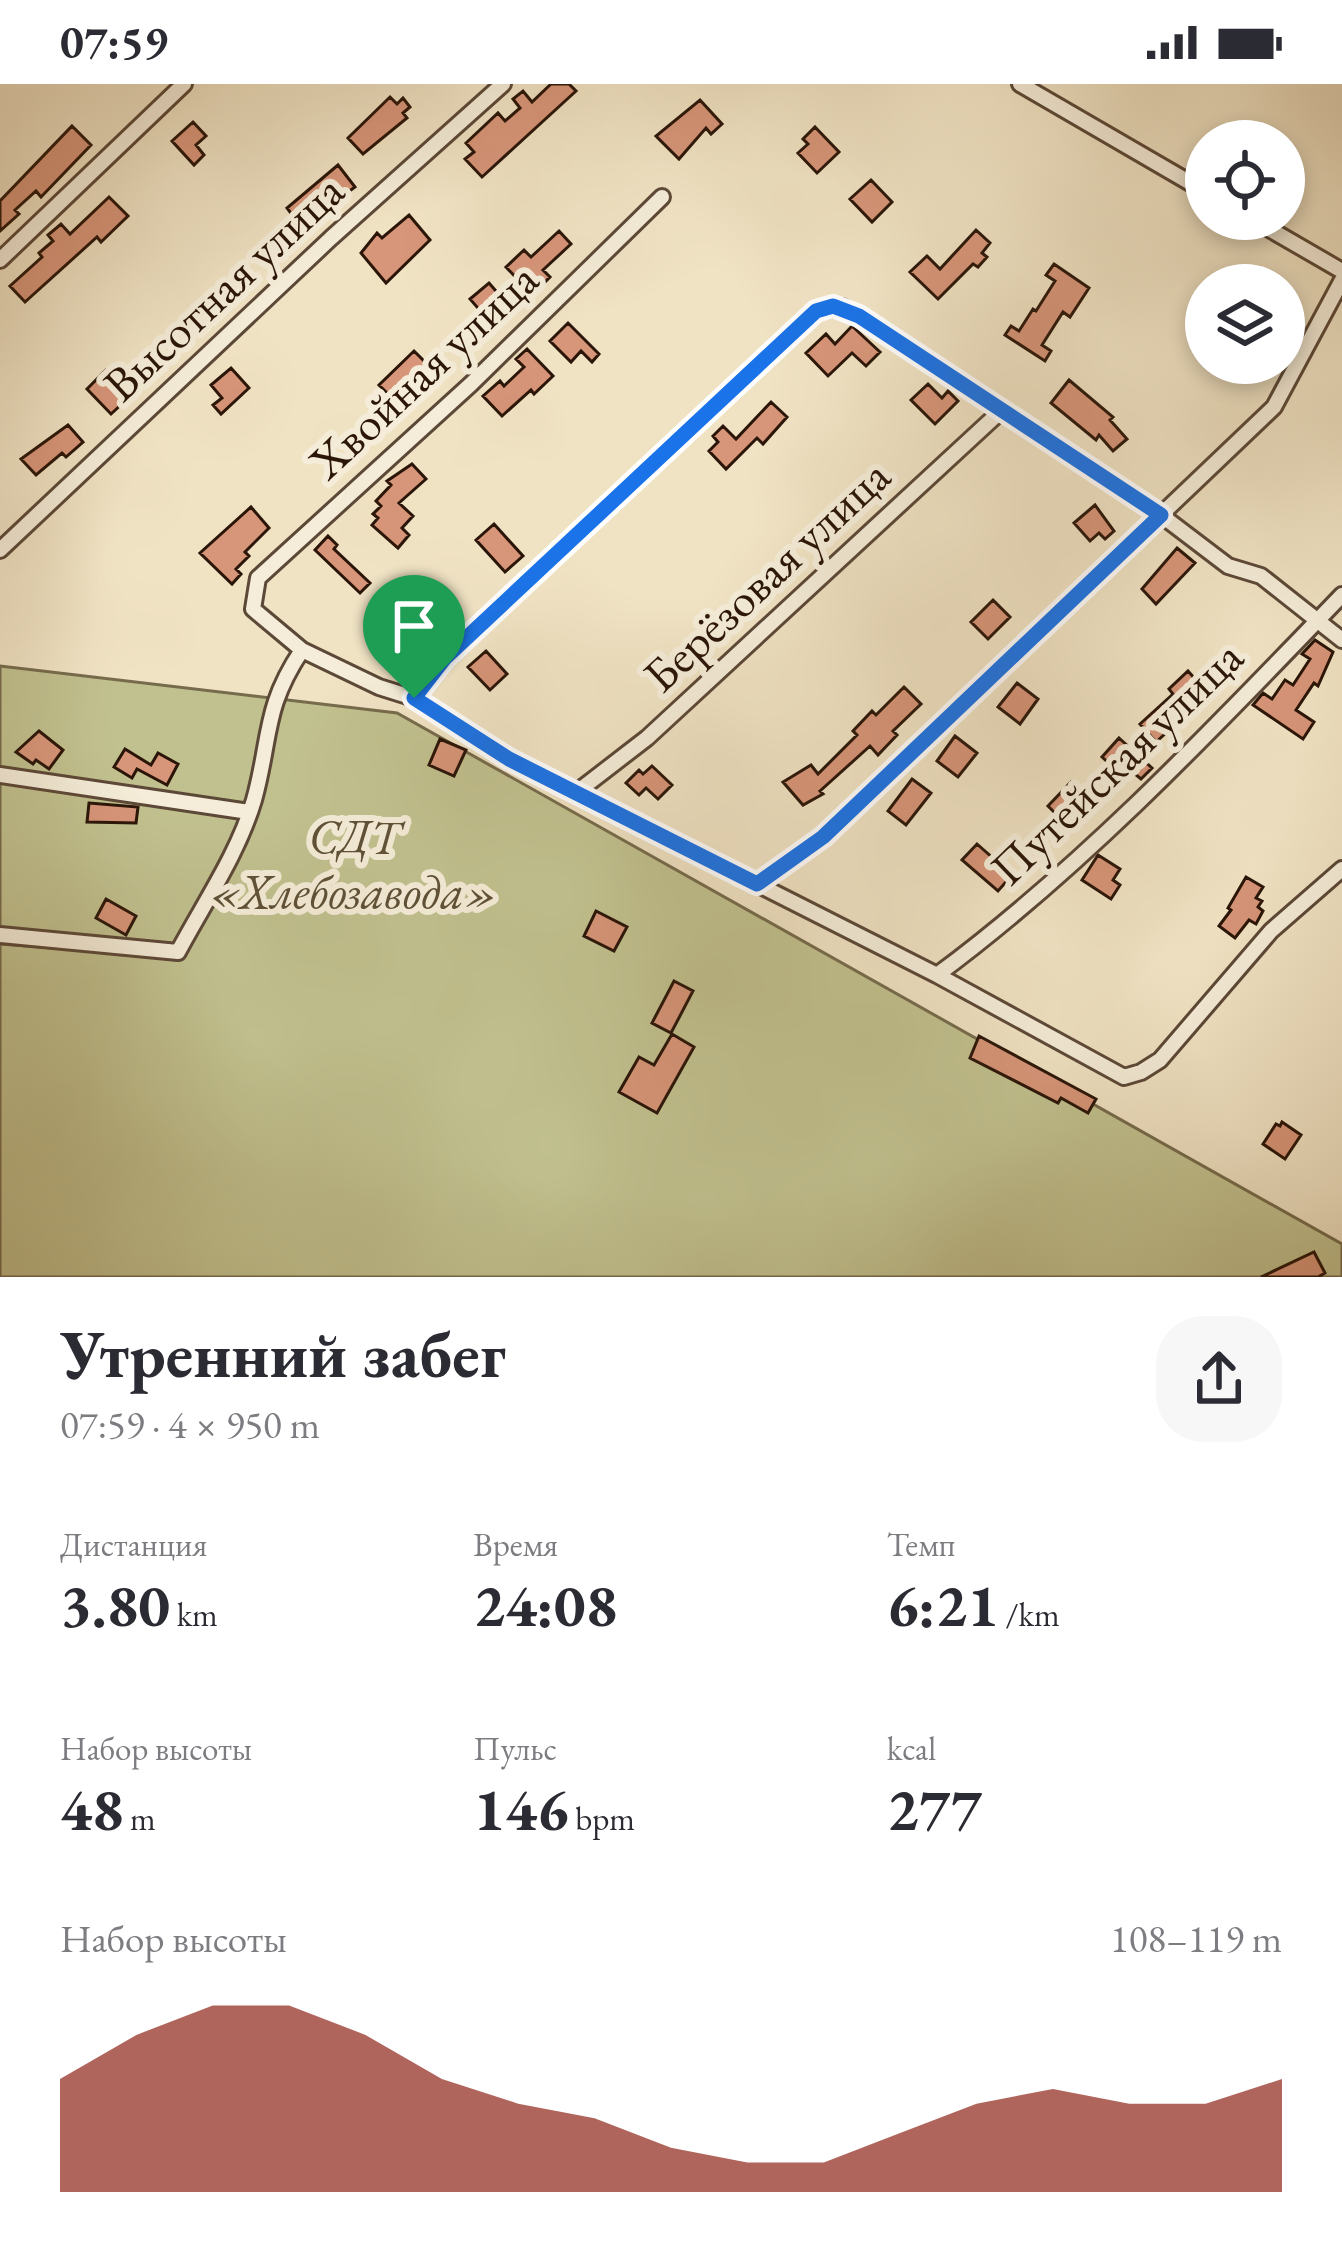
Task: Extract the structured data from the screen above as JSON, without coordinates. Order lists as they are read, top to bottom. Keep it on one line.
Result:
{"streets":{"street":["Высотная улица","Хвойная улица","Берёзовая улица","Путейская улица"]},"parks":["СДТ «Хлебозавода»"],"page":{"status":"07:59","heading":["Утренний забег","07:59 · 4 × 950 m"],"stats":[["Дистанция","3.80 km"],["Время","24:08"],["Темп","6:21 /km"],["Набор высоты","48 m"],["Пульс","146 bpm"],["kcal","277"]],"chart":["Набор высоты","108–119 m"]}}
